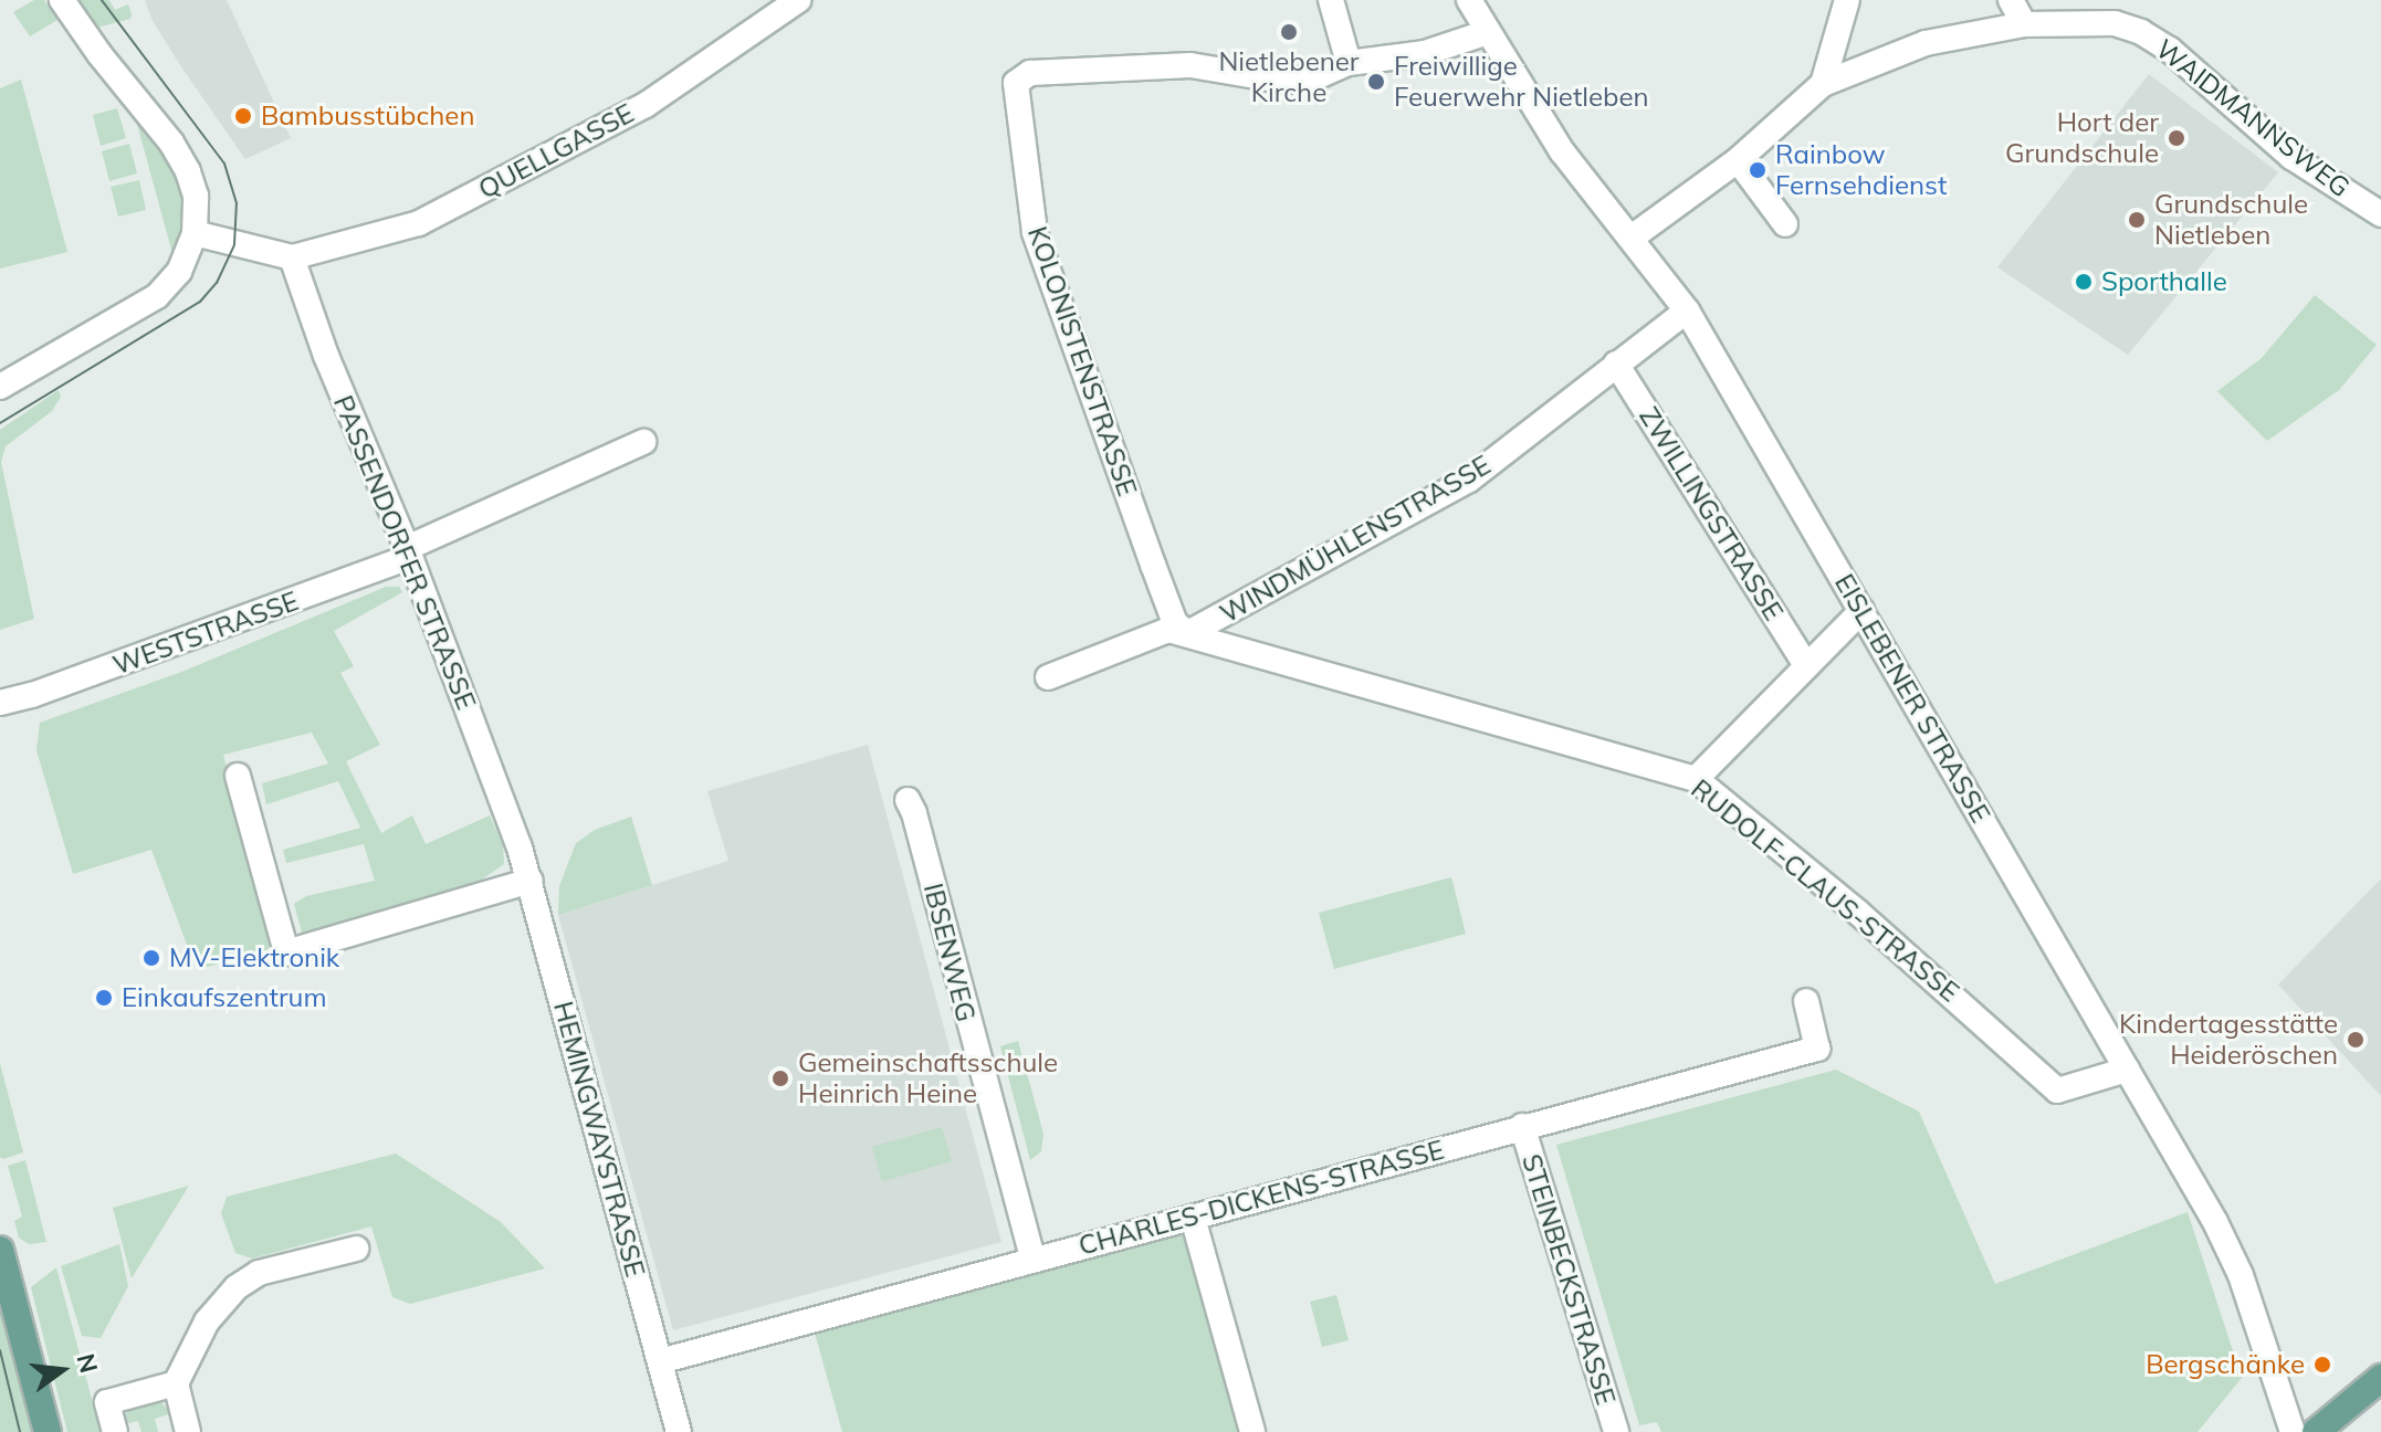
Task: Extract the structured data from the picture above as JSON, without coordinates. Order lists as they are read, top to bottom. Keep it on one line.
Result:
{"streets":{"street":["WAIDMANNSWEG","QUELLGASSE","KOLONISTENSTRASSE","ZWILLINGSTRASSE","WINDMÜHLENSTRASSE","PASSENDORFER STRASSE","WESTSTRASSE","EISLEBENER STRASSE","RUDOLF-CLAUS-STRASSE","IBSENWEG","HEMINGWAYSTRASSE","CHARLES-DICKENS-STRASSE","STEINBECKSTRASSE"]},"crossings":[["WAIDMANNSWEG","EISLEBENER STRASSE"],["QUELLGASSE","PASSENDORFER STRASSE"],["KOLONISTENSTRASSE","WINDMÜHLENSTRASSE"],["KOLONISTENSTRASSE","RUDOLF-CLAUS-STRASSE"],["ZWILLINGSTRASSE","WINDMÜHLENSTRASSE"],["WINDMÜHLENSTRASSE","EISLEBENER STRASSE"],["WINDMÜHLENSTRASSE","RUDOLF-CLAUS-STRASSE"],["PASSENDORFER STRASSE","WESTSTRASSE"],["PASSENDORFER STRASSE","HEMINGWAYSTRASSE"],["EISLEBENER STRASSE","RUDOLF-CLAUS-STRASSE"],["IBSENWEG","CHARLES-DICKENS-STRASSE"],["HEMINGWAYSTRASSE","CHARLES-DICKENS-STRASSE"],["CHARLES-DICKENS-STRASSE","STEINBECKSTRASSE"]],"places":["Nietlebener Kirche","Freiwillige Feuerwehr Nietleben","Bambusstübchen","Hort der Grundschule","Rainbow Fernsehdienst","Grundschule Nietleben","Sporthalle","MV-Elektronik","Einkaufszentrum","Kindertagesstätte Heideröschen","Gemeinschaftsschule Heinrich Heine","Bergschänke"],"north":"right"}
